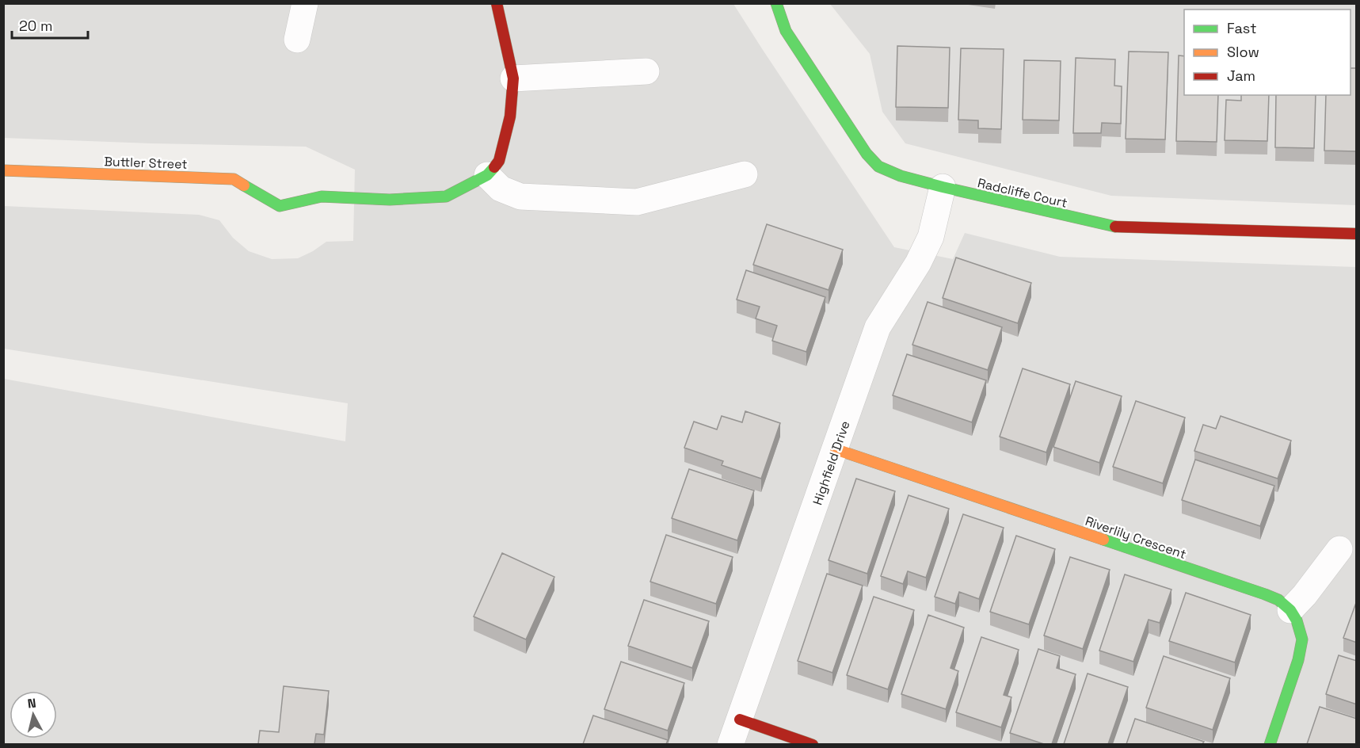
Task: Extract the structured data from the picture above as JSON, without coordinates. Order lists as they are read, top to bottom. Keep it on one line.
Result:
{"streets":{"street":["Buttler Street","Radcliffe Court","Highfield Drive","Riverlily Crescent"]},"crossings":[["Radcliffe Court","Highfield Drive"],["Highfield Drive","Riverlily Crescent"]],"legend":["Fast","Slow","Jam"],"scale_bar":"20 m","north":"top"}
